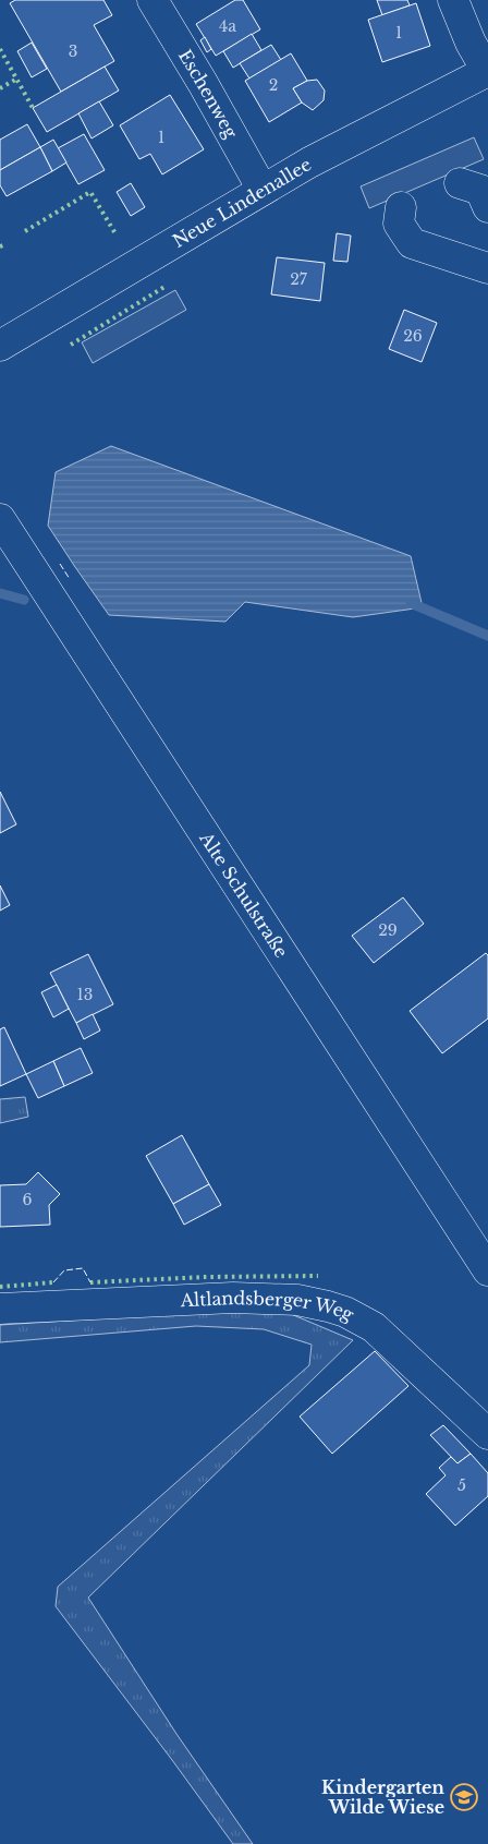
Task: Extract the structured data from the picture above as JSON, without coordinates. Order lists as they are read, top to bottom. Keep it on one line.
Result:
{"streets":{"street":["Eschenweg","Neue Lindenallee","Alte Schulstraße","Altlandsberger Weg"]},"crossings":[["Eschenweg","Neue Lindenallee"]],"places":{"school or university":["Kindergarten Wilde Wiese"]},"house_numbers":["4a","1","3","2","1","27","26","29","13","6","5"]}
